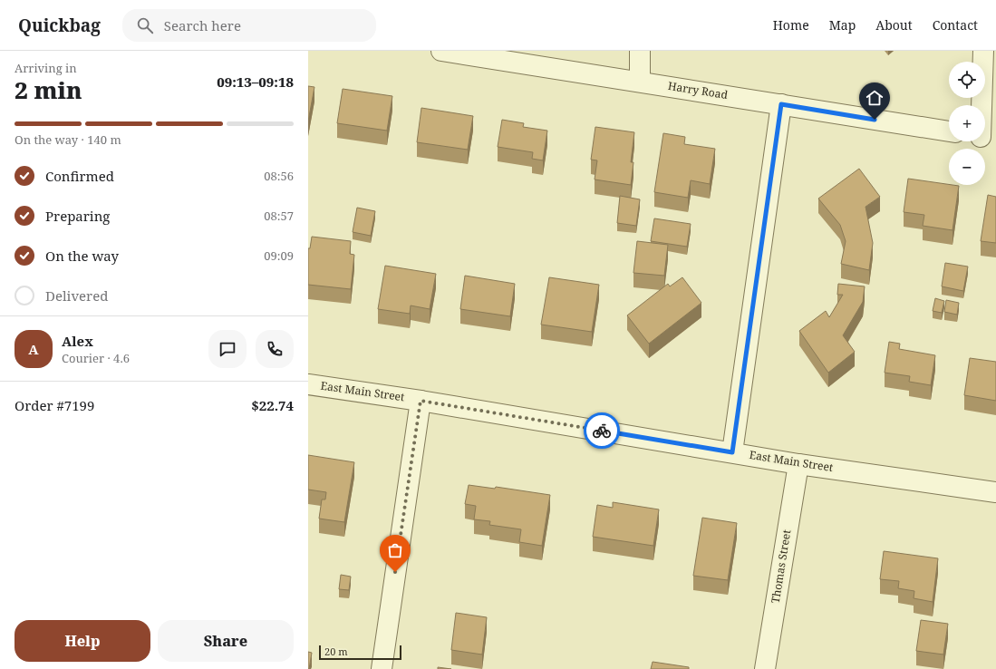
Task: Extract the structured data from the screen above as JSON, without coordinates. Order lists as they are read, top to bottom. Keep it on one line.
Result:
{"streets":{"street":["Harry Road","East Main Street","Thomas Street"]},"crossings":[["East Main Street","Thomas Street"]],"scale_bar":"20 m","page":{"header":"Quickbag","search":"Search here","nav":["Home","Map","About","Contact"],"heading":["2 min","Arriving in","09:13–09:18"],"panel":["Alex","Courier · 4.6","Order #7199","$22.74"],"map_buttons":["+","−"],"bar":"On the way · 140 m","list":[["Confirmed","08:56"],["Preparing","08:57"],["On the way","09:09"],"Delivered"],"round":"A","buttons":["Help","Share"],"scale":"20 m"}}
